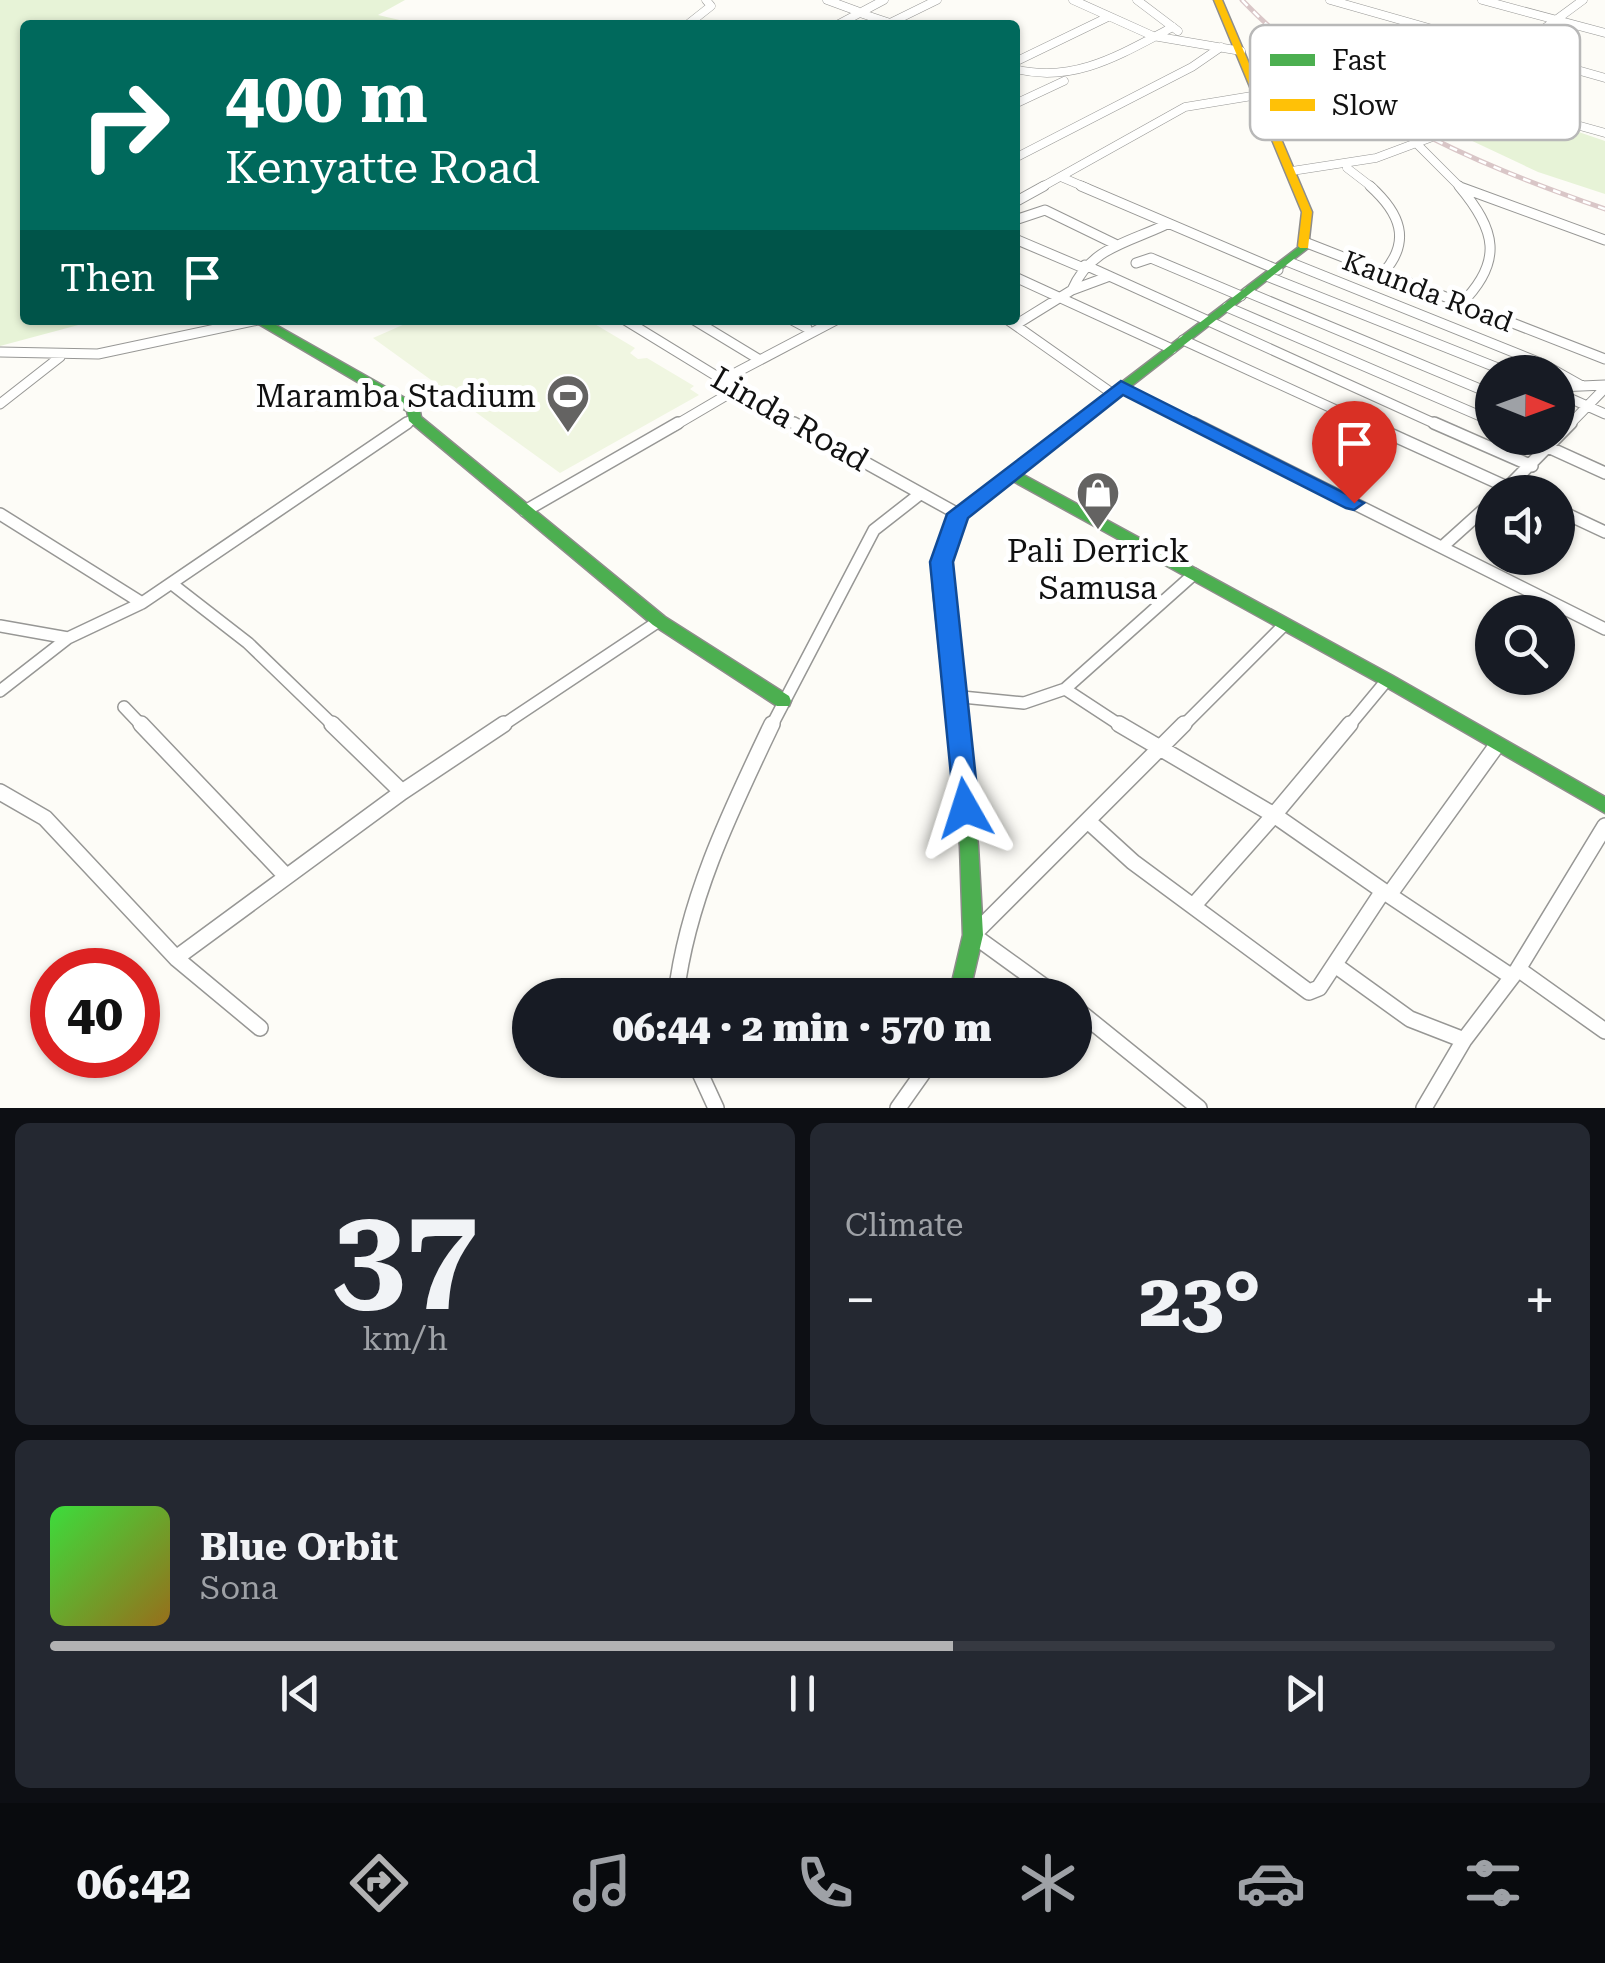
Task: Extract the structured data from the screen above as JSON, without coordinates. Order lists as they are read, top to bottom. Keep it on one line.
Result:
{"streets":{"street":["Kaunda Road","Linda Road"]},"places":{"sports":["Maramba Stadium"],"shop":["Pali Derrick Samusa"]},"legend":["Fast","Slow"],"north":"right","page":{"turn":["400 m","Kenyatte Road"],"then":"Then","limit":"40","trip":"06:44 · 2 min · 570 m","tile":[["37","km/h"],"Climate"],"heat":["−","23°","+"],"song":["Blue Orbit","Sona"],"tabs":"06:42"}}
